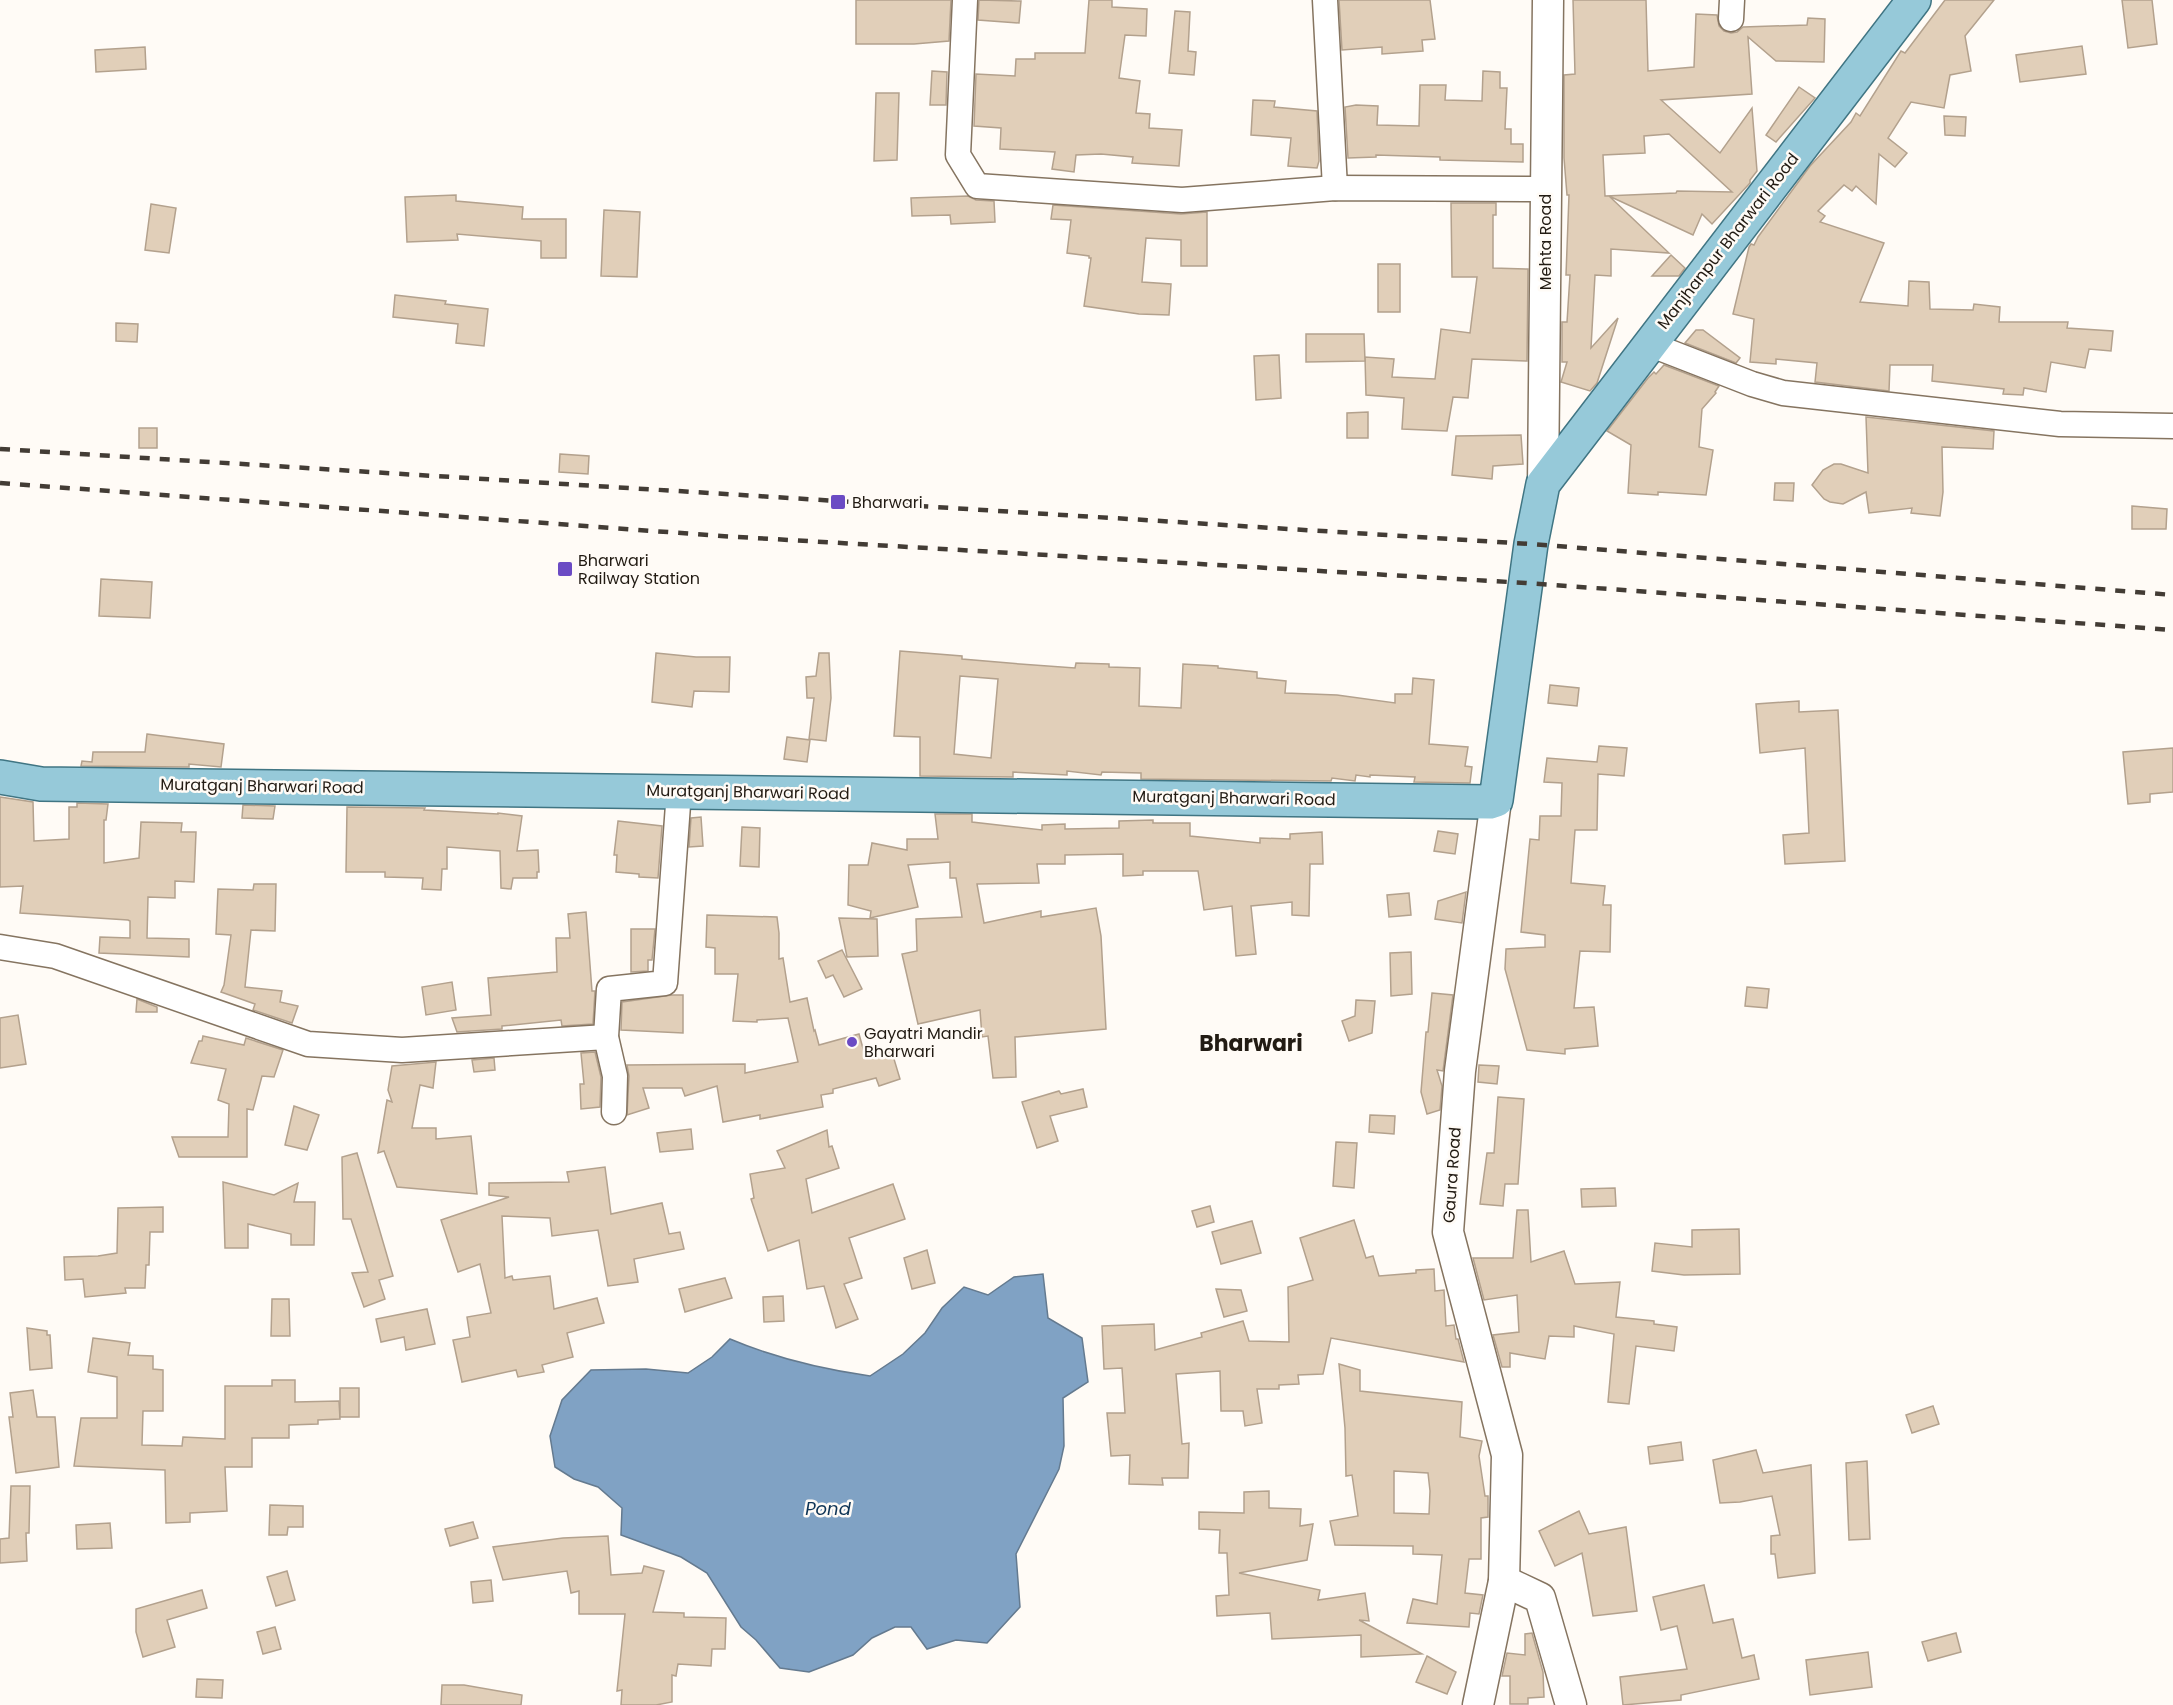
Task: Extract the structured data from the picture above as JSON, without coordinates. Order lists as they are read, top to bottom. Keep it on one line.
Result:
{"streets":{"main road":["Manjhanpur Bharwari Road","Muratganj Bharwari Road"],"street":["Mehta Road","Gaura Road"]},"crossings":[["Manjhanpur Bharwari Road","Mehta Road"],["Muratganj Bharwari Road","Gaura Road"]],"districts":["Bharwari"],"water":["Pond"],"places":{"transit":["Bharwari","Bharwari Railway Station"],"other":["Gayatri Mandir Bharwari"]}}
